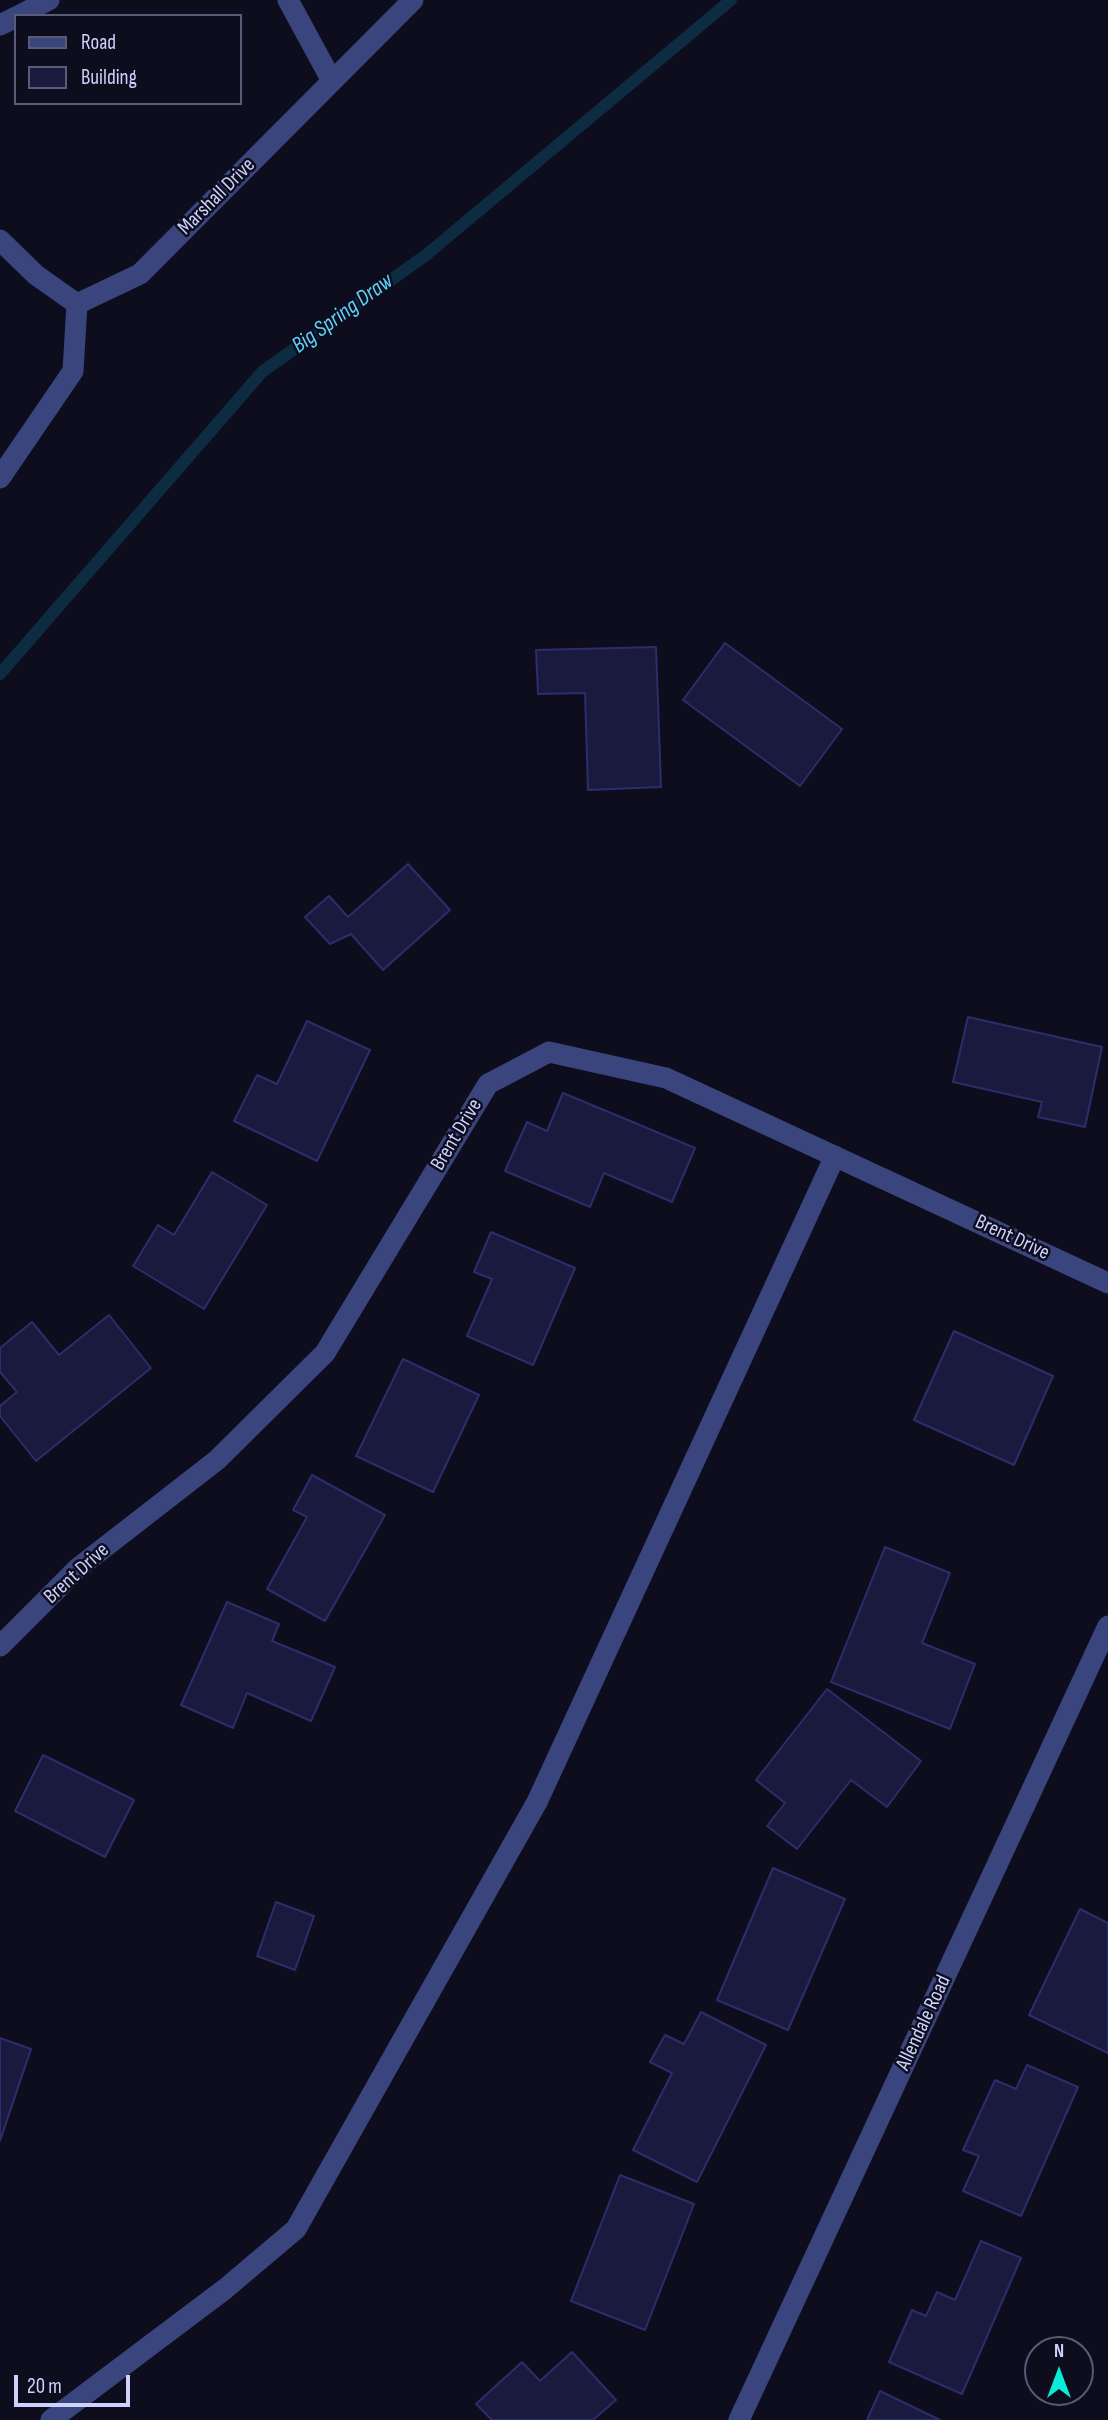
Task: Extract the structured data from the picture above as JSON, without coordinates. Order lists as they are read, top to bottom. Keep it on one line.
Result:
{"streets":{"street":["Marshall Drive","Brent Drive","Allendale Road"]},"water":["Big Spring Draw"],"legend":["Road","Building"],"scale_bar":"20 m","north":"top"}
